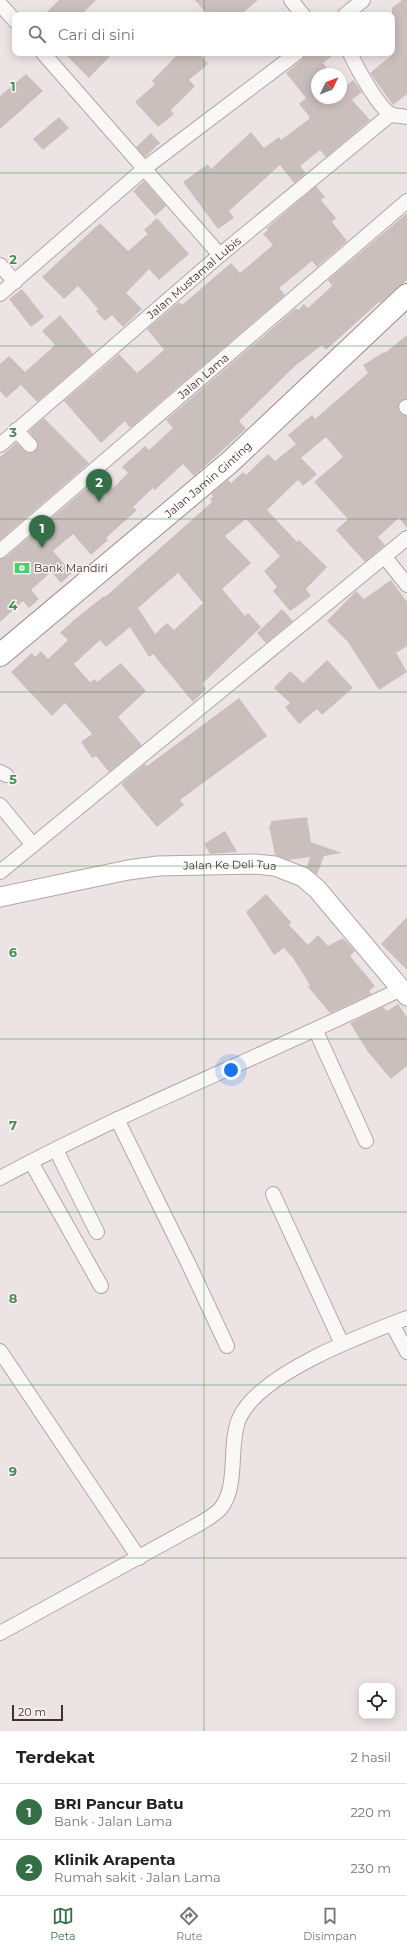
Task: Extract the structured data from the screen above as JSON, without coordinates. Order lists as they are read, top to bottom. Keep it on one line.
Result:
{"streets":{"highway":["Jalan Jamin Ginting"],"main road":["Jalan Ke Deli Tua"],"street":["Jalan Mustamal Lubis","Jalan Lama"]},"places":{"bank":["Bank Mandiri"]},"scale_bar":"20 m","north":"top right","page":{"search":"Cari di sini","pins":["2","1"],"scale":"20 m","heading":["Terdekat","2 hasil"],"list":[{"mark":"1","name":"BRI Pancur Batu","note":"Bank · Jalan Lama","value":"220 m"},{"mark":"2","name":"Klinik Arapenta","note":"Rumah sakit · Jalan Lama","value":"230 m"}],"nav":["Peta","Rute","Disimpan"]},"grid":{"rows":["1","2","3","4","5","6","7","8","9"]}}
